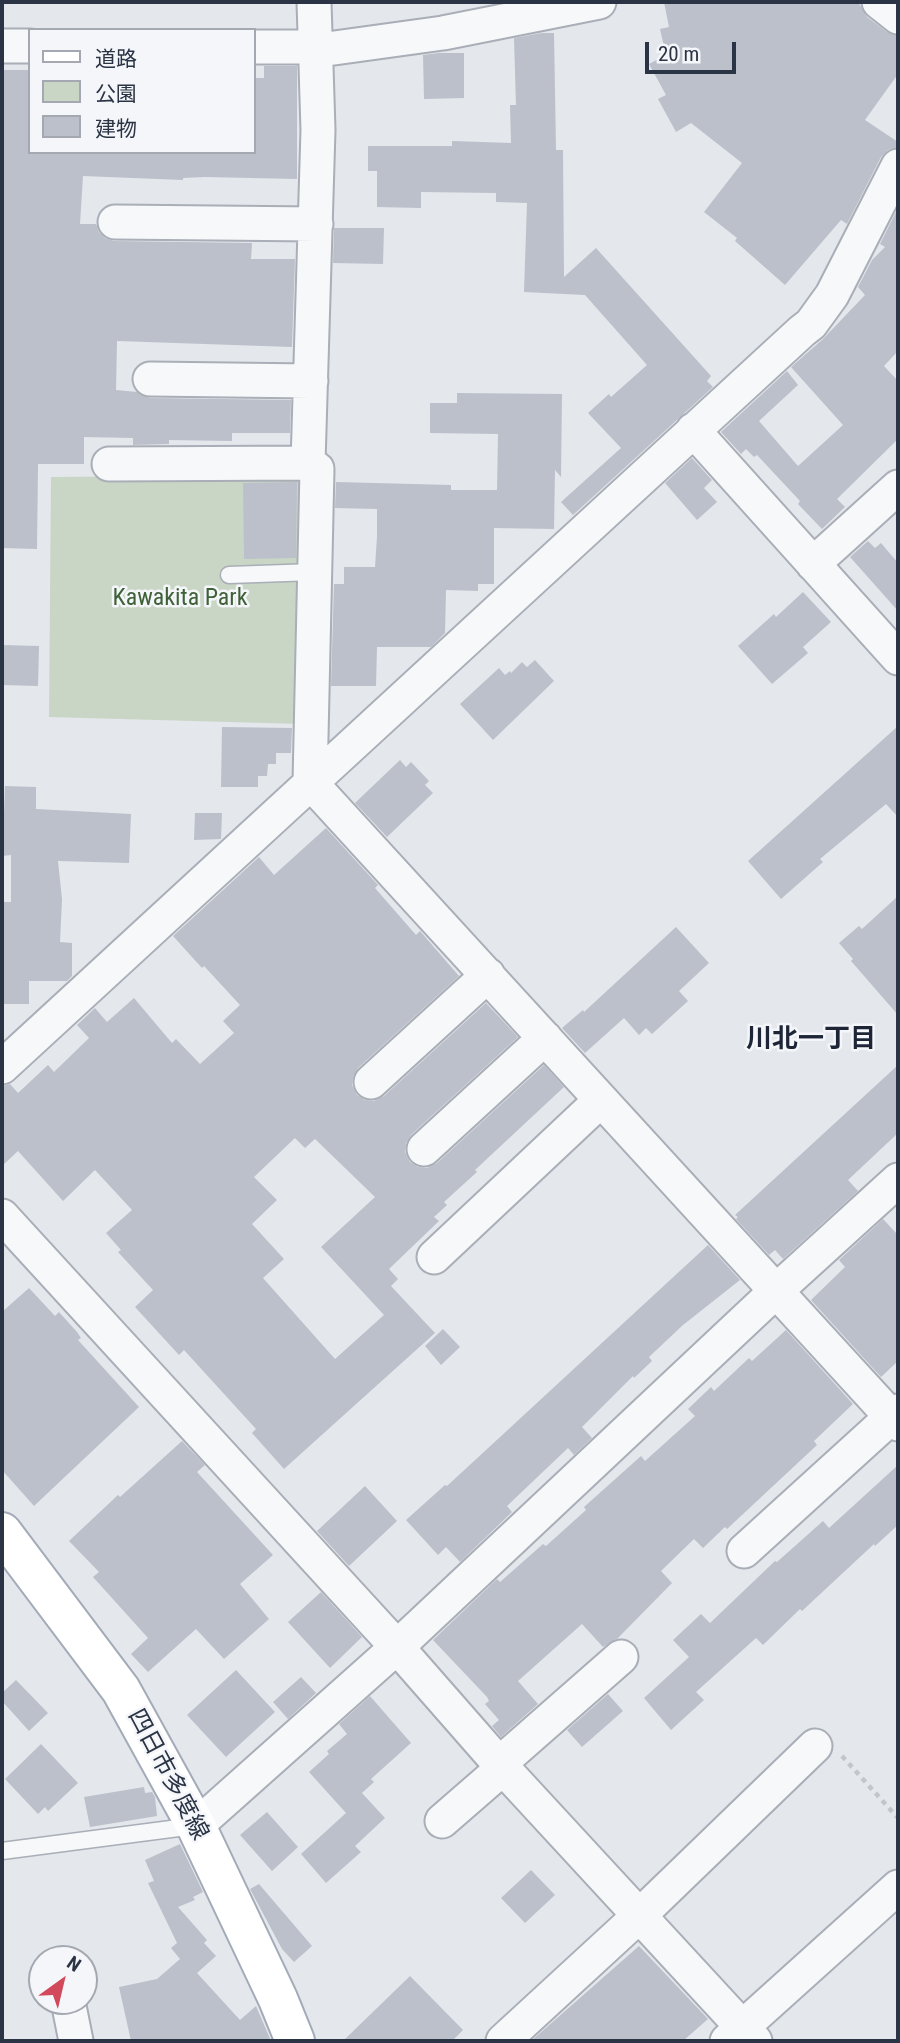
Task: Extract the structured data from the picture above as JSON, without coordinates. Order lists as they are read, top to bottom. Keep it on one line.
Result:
{"streets":{"main road":["四日市多度線"]},"districts":["川北一丁目"],"parks":["Kawakita Park"],"legend":["道路","公園","建物"],"scale_bar":"20 m","north":"top right"}
